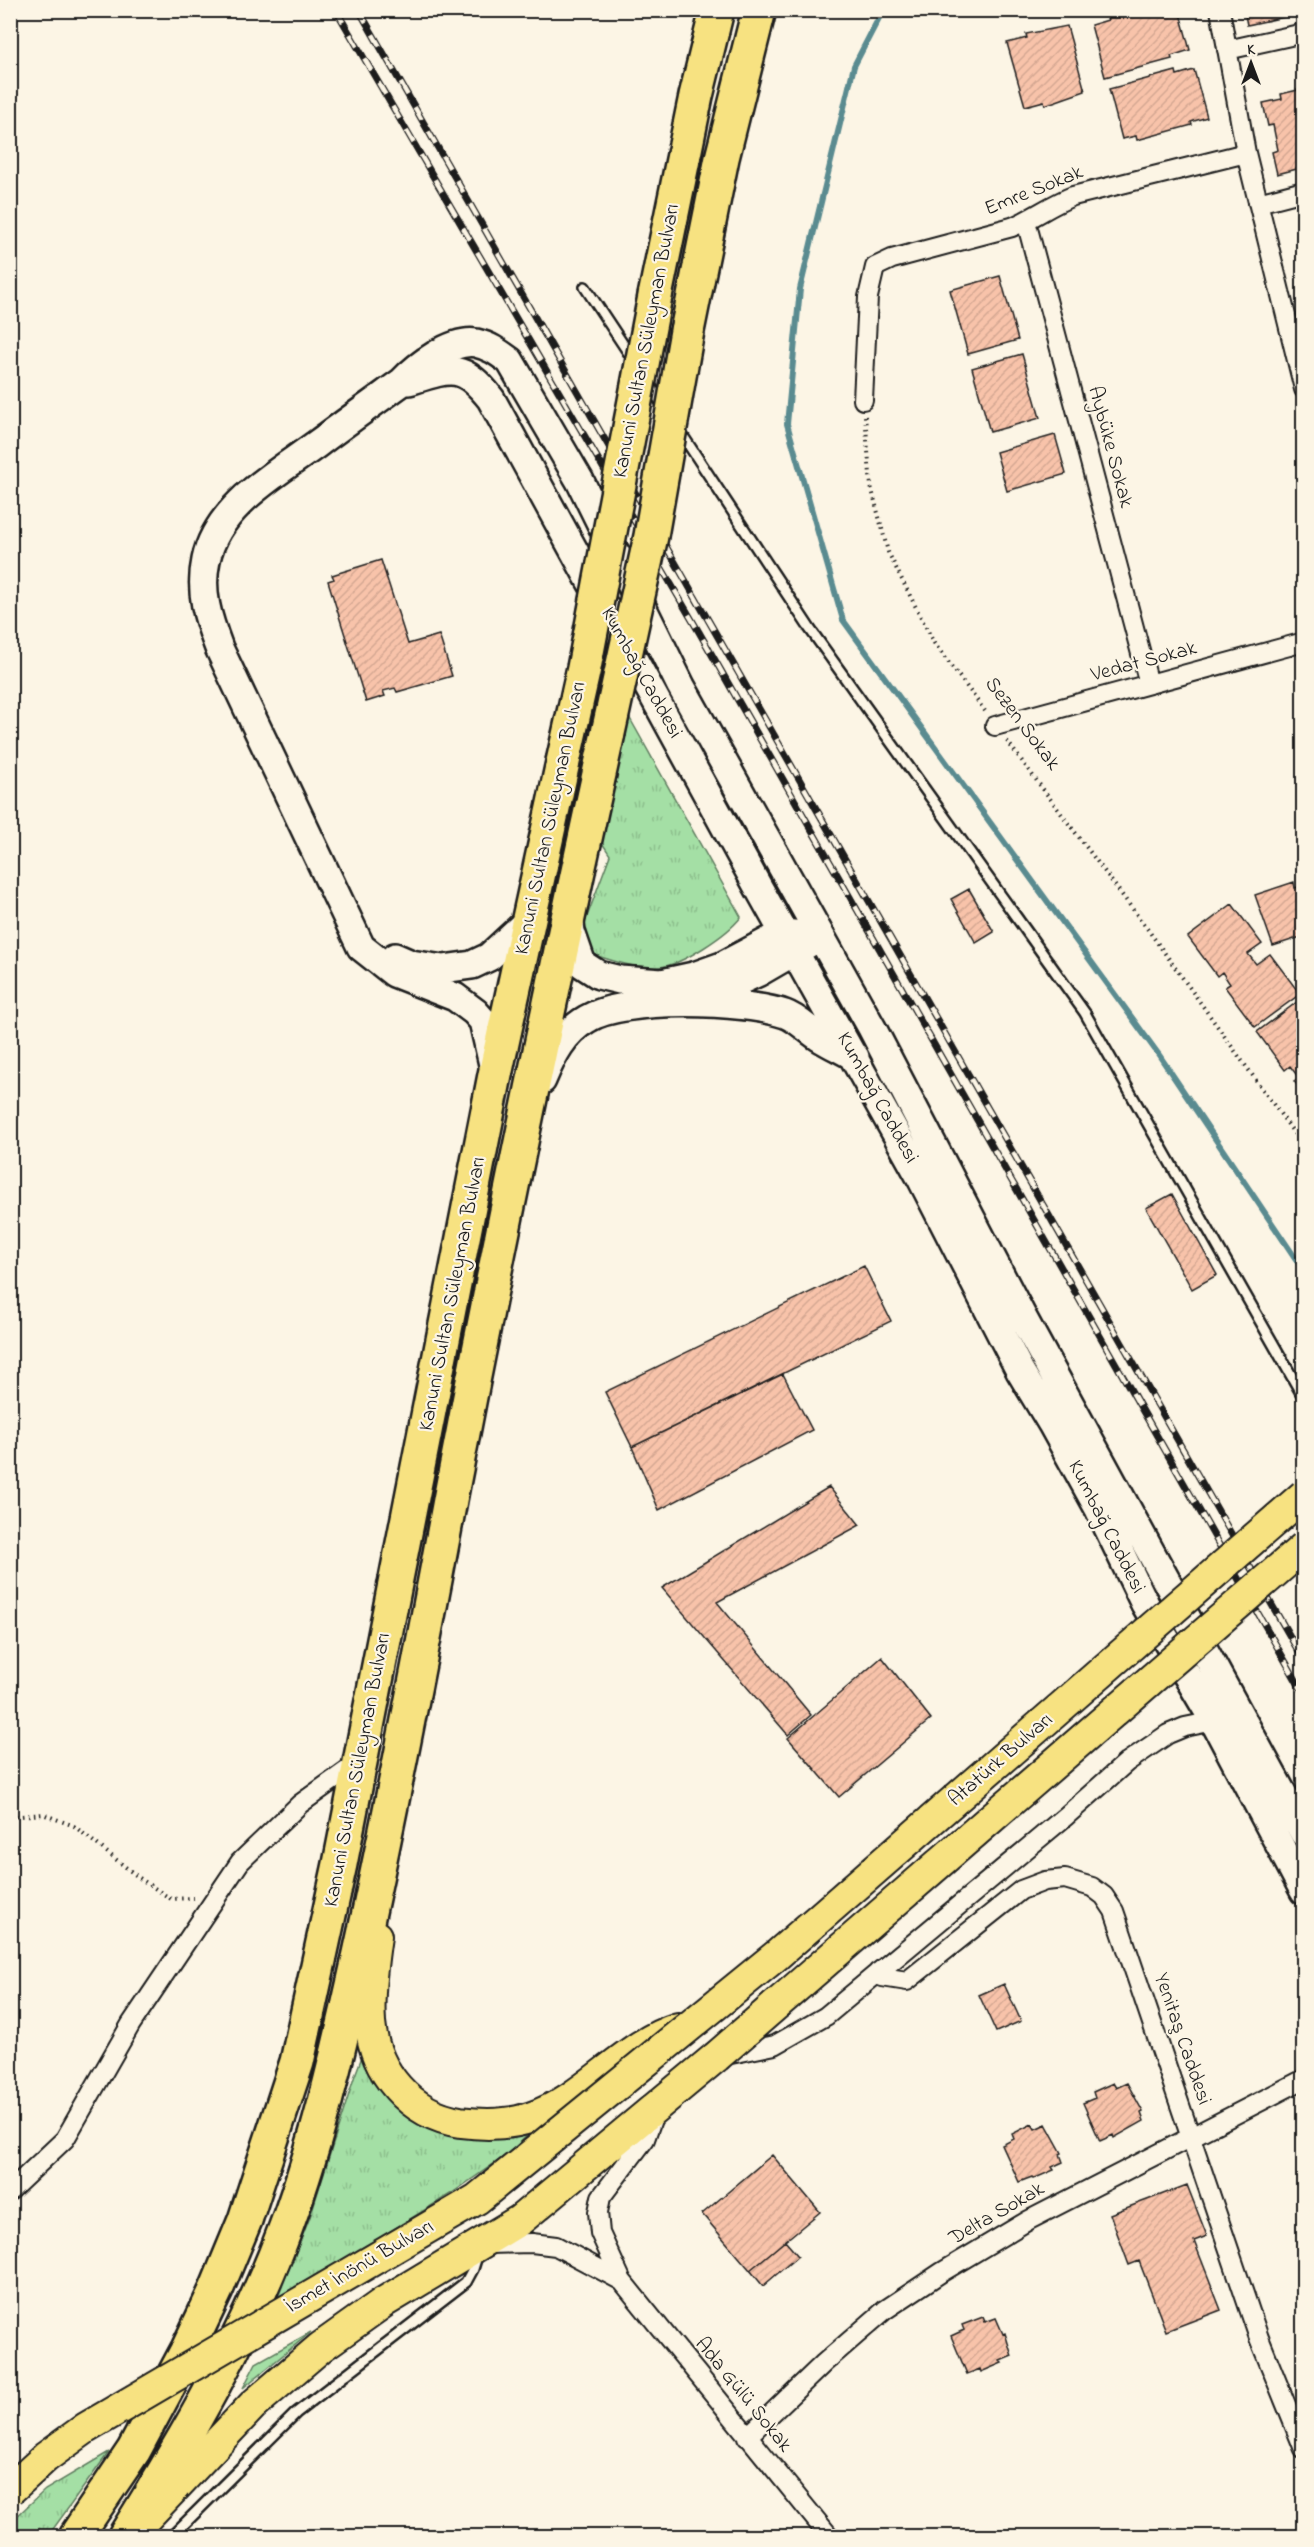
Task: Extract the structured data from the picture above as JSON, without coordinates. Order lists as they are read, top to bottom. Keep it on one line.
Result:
{"streets":{"highway":["Kanuni Sultan Süleyman Bulvarı"],"main road":["Atatürk Bulvarı","İsmet İnönü Bulvarı"],"street":["Emre Sokak","Aybüke Sokak","Vedat Sokak","Kumbağ Caddesi","Yenitaş Caddesi","Delta Sokak","Ada Gülü Sokak"],"path":["Sezen Sokak"]},"crossings":[["Emre Sokak","Aybüke Sokak"],["Emre Sokak","Sezen Sokak"],["Kanuni Sultan Süleyman Bulvarı","Kumbağ Caddesi"],["Kanuni Sultan Süleyman Bulvarı","İsmet İnönü Bulvarı"],["Aybüke Sokak","Vedat Sokak"],["Vedat Sokak","Sezen Sokak"],["Atatürk Bulvarı","İsmet İnönü Bulvarı"],["Yenitaş Caddesi","Delta Sokak"],["Delta Sokak","Ada Gülü Sokak"]],"north":"top"}
